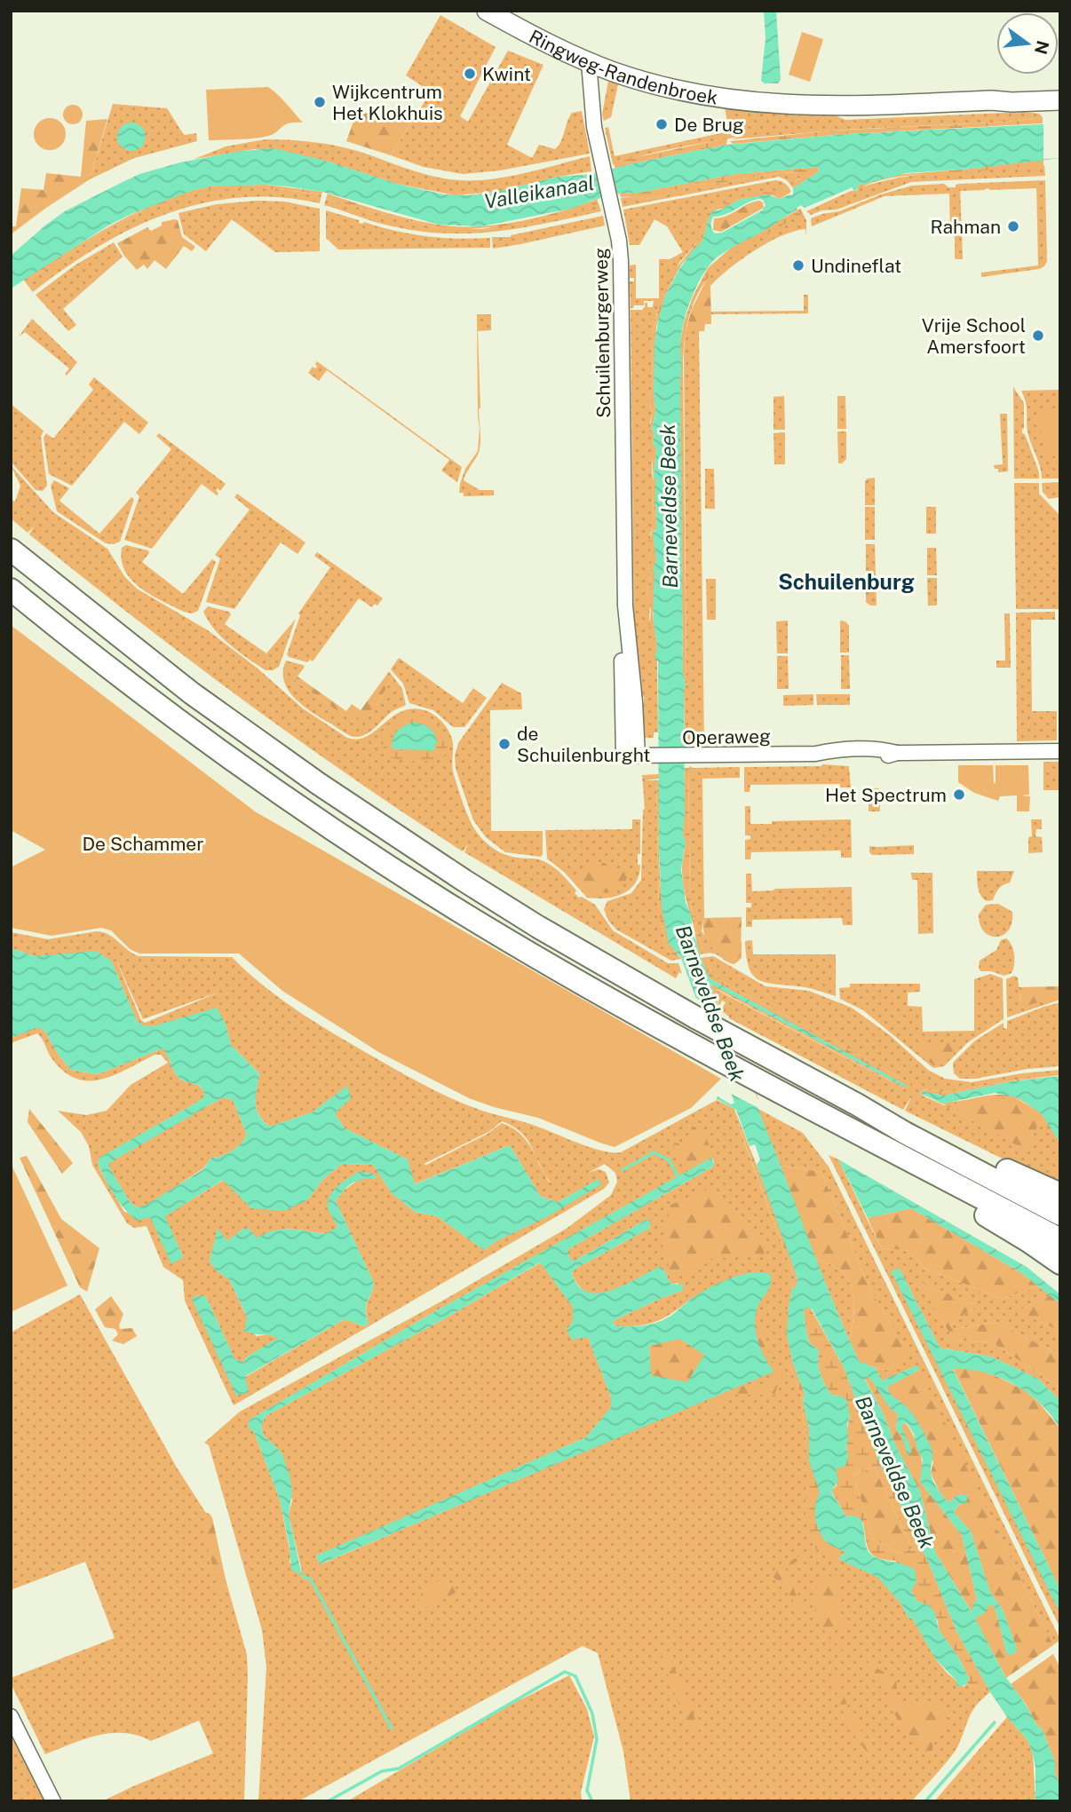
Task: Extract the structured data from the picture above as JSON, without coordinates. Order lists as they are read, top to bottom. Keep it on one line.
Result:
{"streets":{"main road":["Ringweg-Randenbroek"],"street":["Schuilenburgerweg","Operaweg"]},"crossings":[["Ringweg-Randenbroek","Schuilenburgerweg"],["Schuilenburgerweg","Operaweg"]],"districts":["Schuilenburg"],"water":["Valleikanaal","Barneveldse Beek"],"parks":["De Schammer"],"places":["Kwint","Wijkcentrum Het Klokhuis","De Brug","Rahman","Undineflat","Vrije School Amersfoort","de Schuilenburght","Het Spectrum"],"north":"right"}
